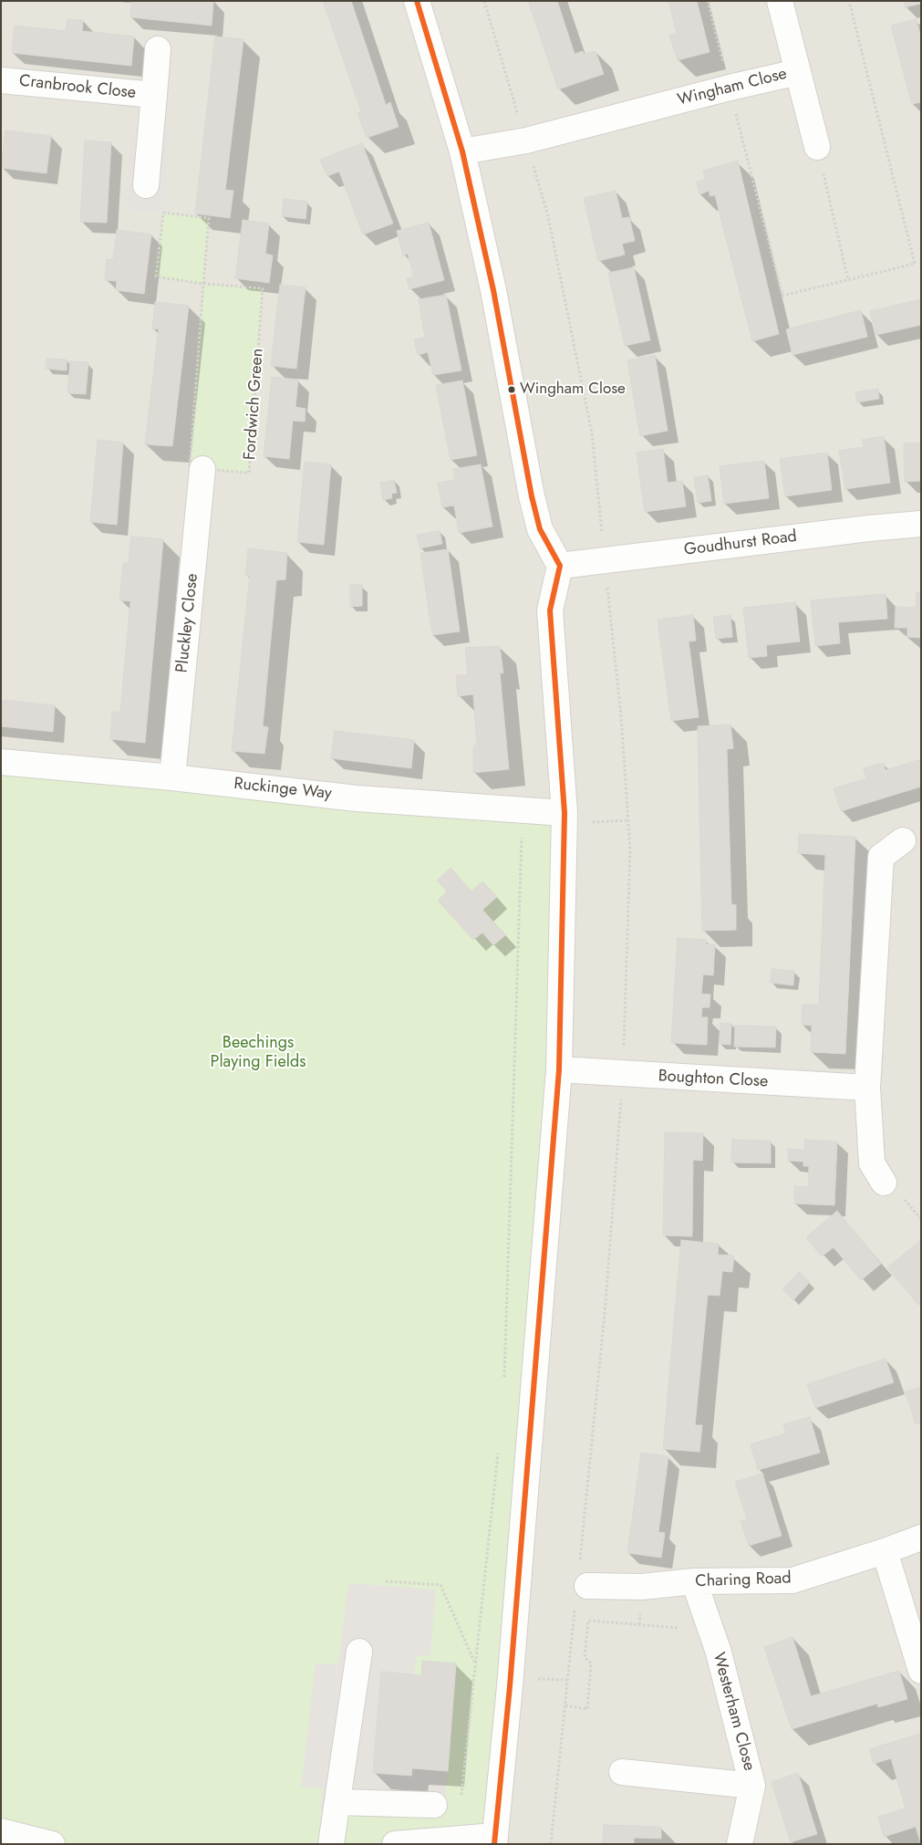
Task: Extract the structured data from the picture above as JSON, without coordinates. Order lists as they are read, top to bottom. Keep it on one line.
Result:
{"streets":{"street":["Cranbrook Close","Wingham Close","Goudhurst Road","Pluckley Close","Ruckinge Way","Boughton Close","Charing Road","Westerham Close"],"path":["Fordwich Green"]},"crossings":[["Fordwich Green","Pluckley Close"],["Pluckley Close","Ruckinge Way"],["Charing Road","Westerham Close"]],"parks":["Beechings Playing Fields"],"places":["Wingham Close"]}
